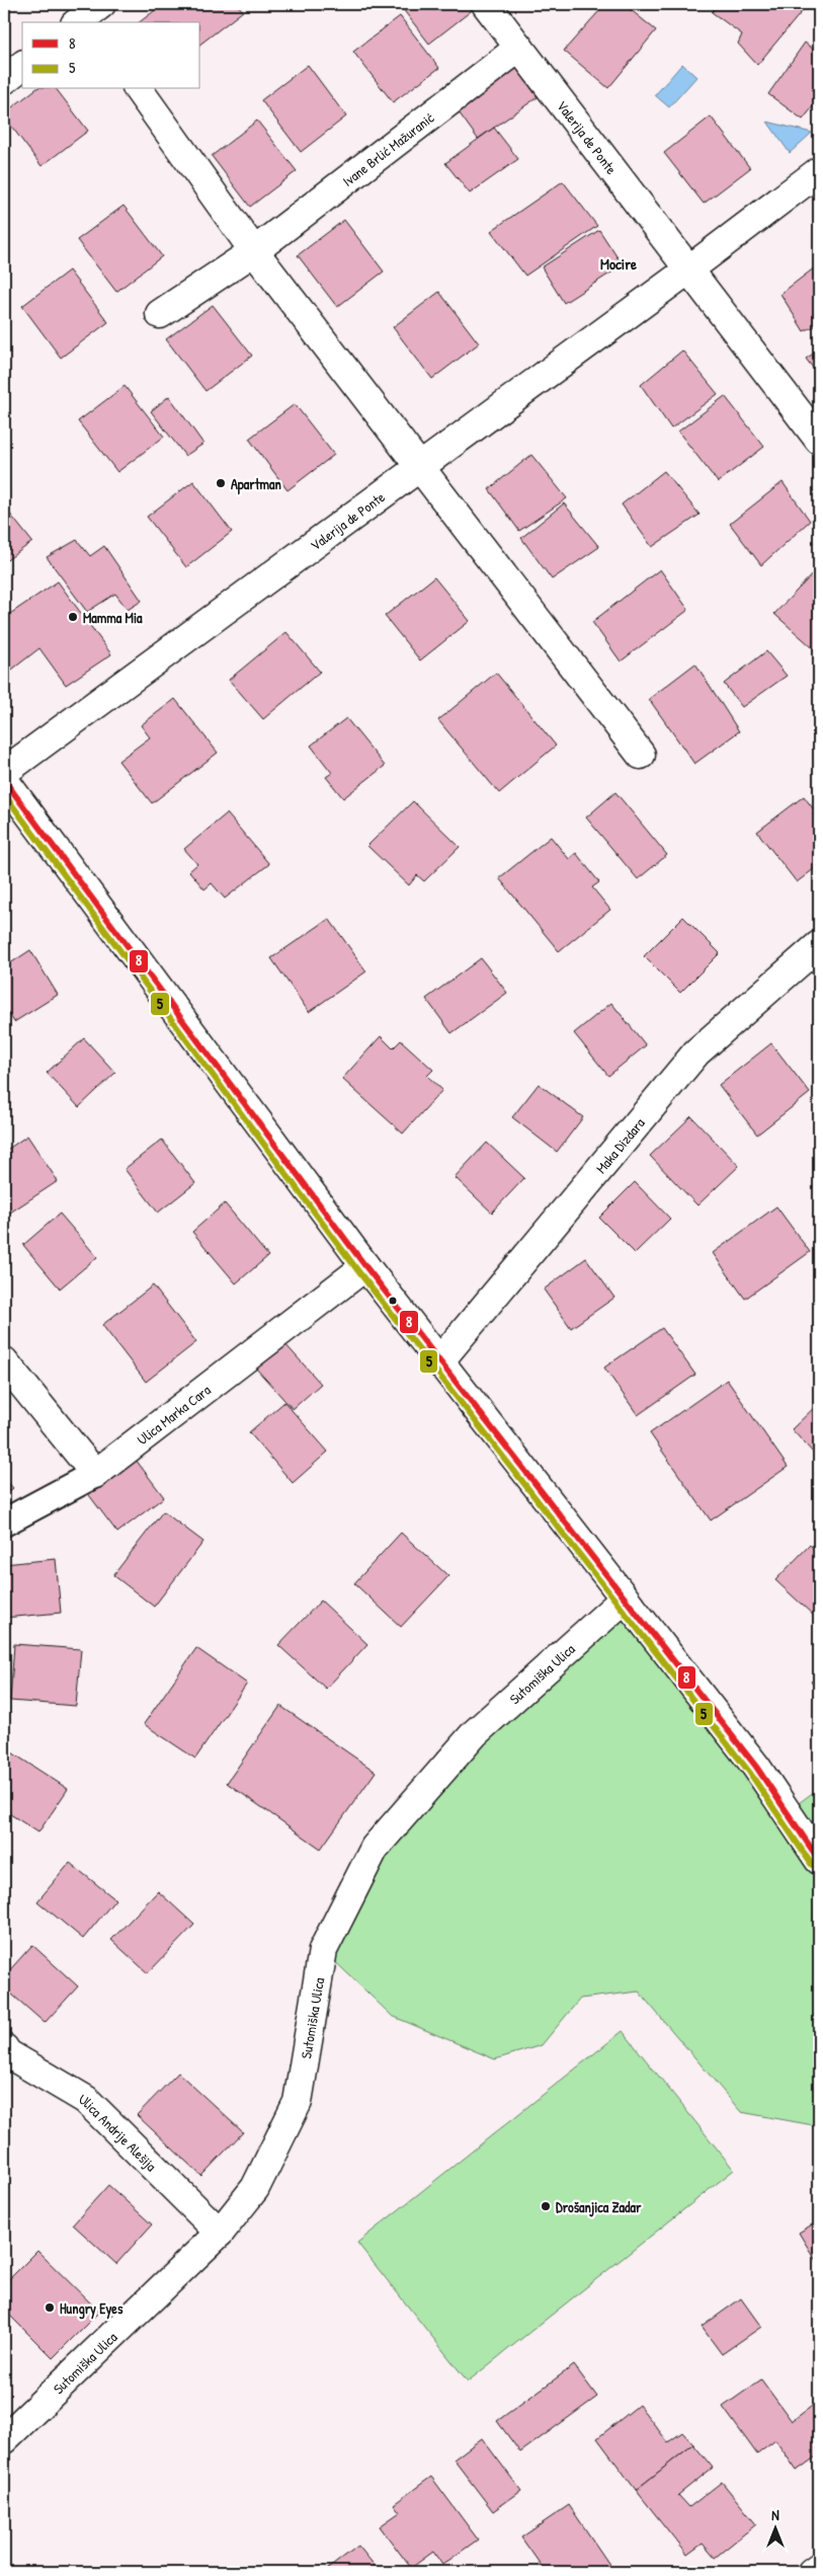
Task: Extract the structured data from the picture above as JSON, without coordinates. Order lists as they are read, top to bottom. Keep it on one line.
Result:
{"streets":{"street":["Valerija de Ponte","Ivane Brlić Mažuranić","Maka Dizdara","Ulica Marka Cara","Sutomiška Ulica","Ulica Andrije Alešija"]},"crossings":[["Valerija de Ponte","Ivane Brlić Mažuranić"],["Sutomiška Ulica","Ulica Andrije Alešija"]],"districts":["Mocire"],"places":["Apartman","Mamma Mia","Drošanjica Zadar","Hungry Eyes"],"lines":["transit line 8","transit line 5"],"legend":["8","5"],"north":"top"}
